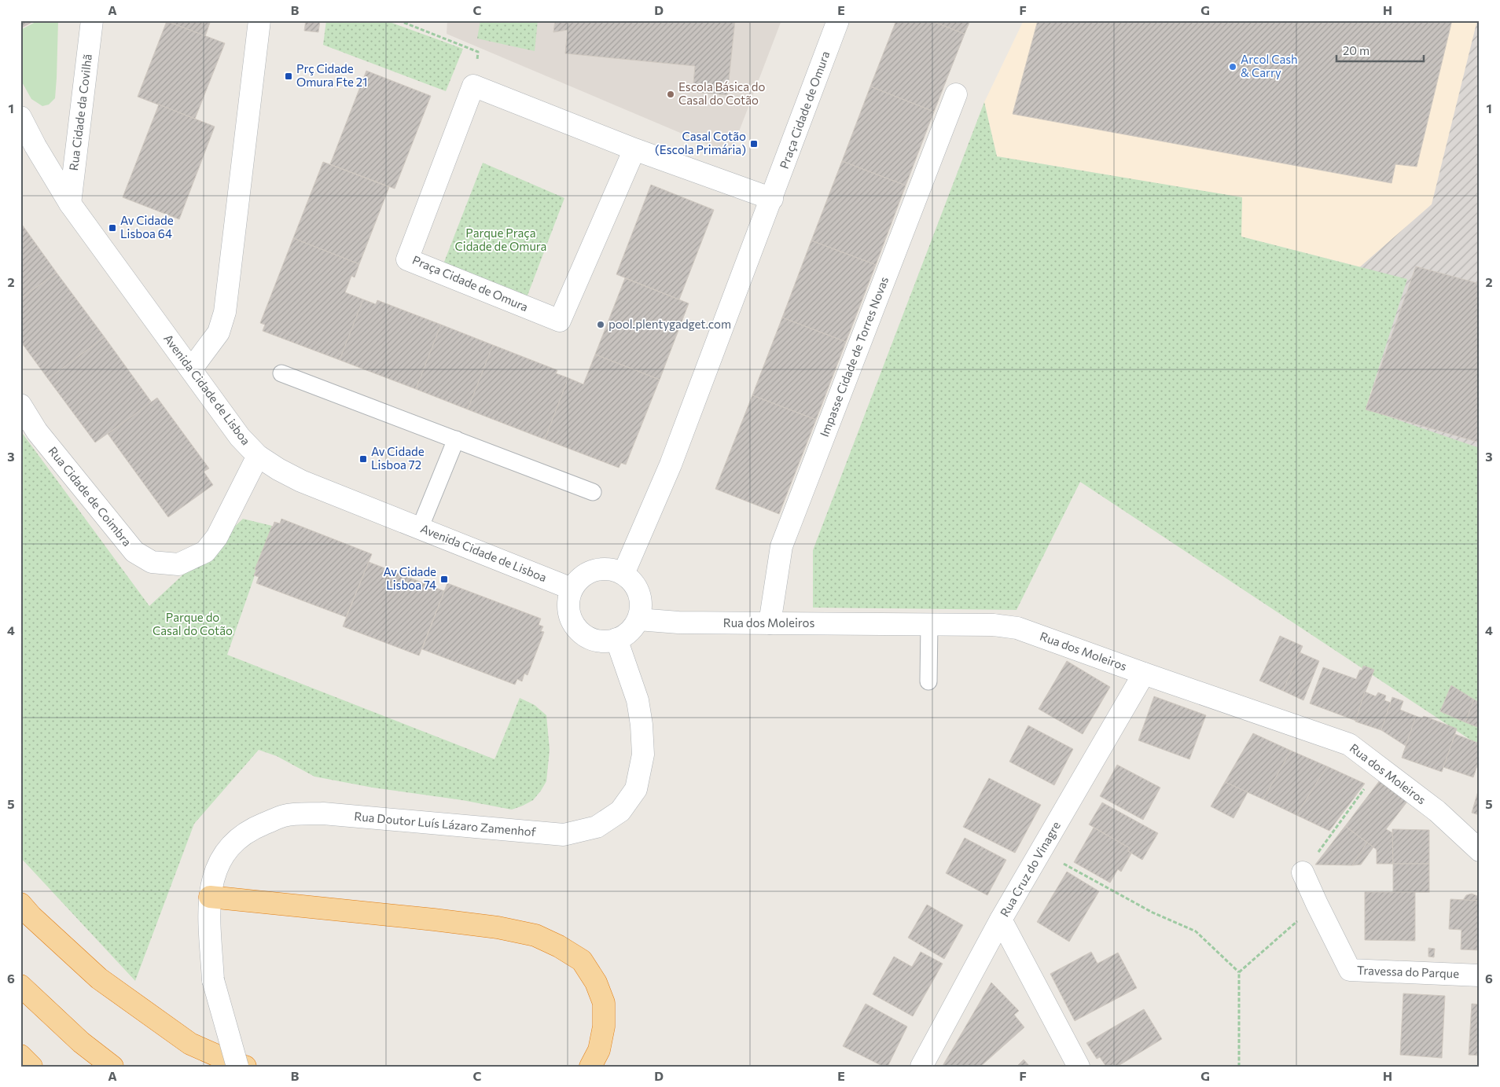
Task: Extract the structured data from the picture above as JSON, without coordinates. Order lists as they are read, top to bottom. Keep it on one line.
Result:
{"streets":{"street":["Praça Cidade de Omura","Rua Cidade da Covilhã","Impasse Cidade de Torres Novas","Avenida Cidade de Lisboa","Rua Cidade de Coimbra","Rua dos Moleiros","Rua Doutor Luís Lázaro Zamenhof","Rua Cruz do Vinagre","Travessa do Parque"]},"crossings":[["Praça Cidade de Omura","Avenida Cidade de Lisboa"],["Praça Cidade de Omura","Rua dos Moleiros"],["Praça Cidade de Omura","Rua Doutor Luís Lázaro Zamenhof"],["Rua Cidade da Covilhã","Avenida Cidade de Lisboa"],["Impasse Cidade de Torres Novas","Rua dos Moleiros"],["Avenida Cidade de Lisboa","Rua Cidade de Coimbra"],["Avenida Cidade de Lisboa","Rua dos Moleiros"],["Avenida Cidade de Lisboa","Rua Doutor Luís Lázaro Zamenhof"],["Rua dos Moleiros","Rua Doutor Luís Lázaro Zamenhof"],["Rua dos Moleiros","Rua Cruz do Vinagre"]],"parks":["Parque Praça Cidade de Omura","Parque do Casal do Cotão"],"places":{"other":["Arcol Cash & Carry","Escola Básica do Casal do Cotão","pool.plentygadget.com"],"transit":["Prç Cidade Omura Fte 21","Casal Cotão (Escola Primária)","Av Cidade Lisboa 64","Av Cidade Lisboa 72","Av Cidade Lisboa 74"]},"scale_bar":"20 m","grid":{"columns":["A","B","C","D","E","F","G","H"],"rows":["1","2","3","4","5","6"]}}
